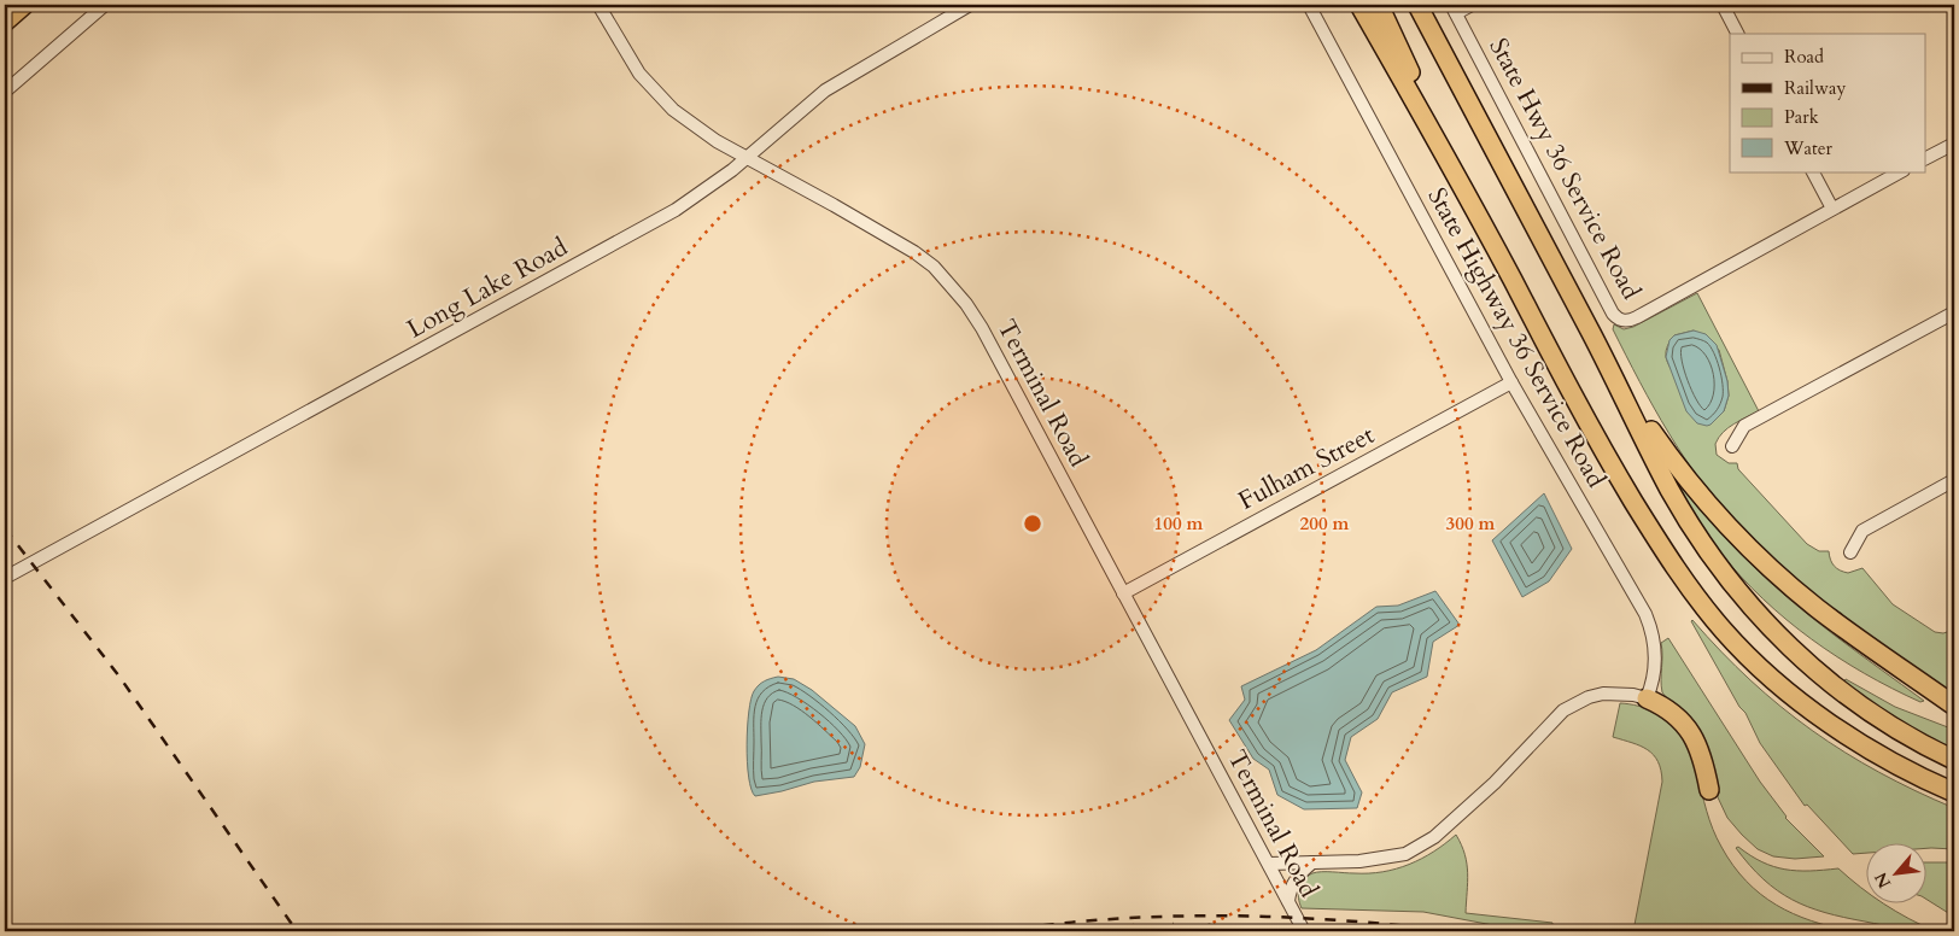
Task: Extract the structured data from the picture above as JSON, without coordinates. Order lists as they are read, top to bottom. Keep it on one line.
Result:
{"streets":{"street":["State Hwy 36 Service Road","Long Lake Road","State Highway 36 Service Road","Terminal Road","Fulham Street"]},"crossings":[["Long Lake Road","Terminal Road"],["State Highway 36 Service Road","Fulham Street"],["Terminal Road","Fulham Street"]],"legend":["Road","Railway","Park","Water"],"north":"bottom left","rings":["100 m","200 m","300 m"]}
